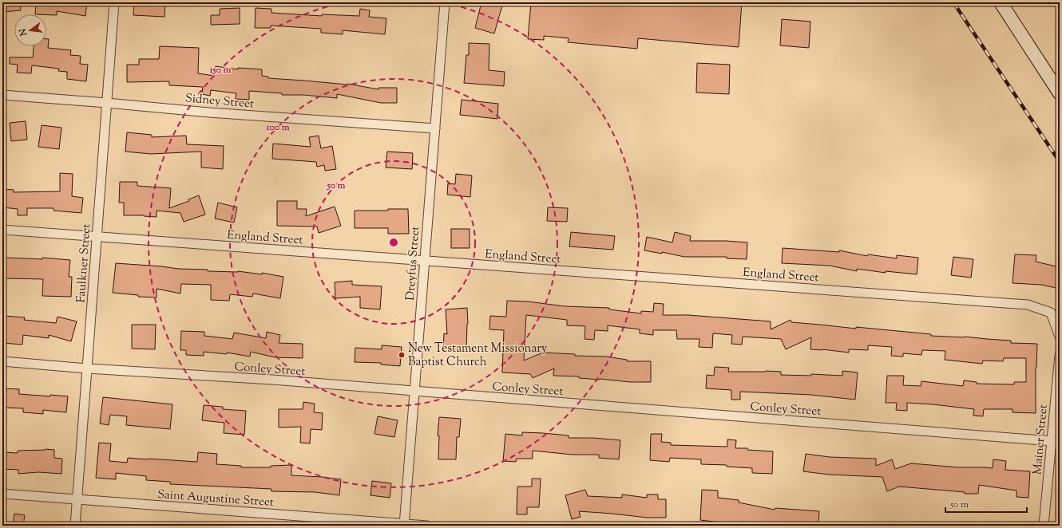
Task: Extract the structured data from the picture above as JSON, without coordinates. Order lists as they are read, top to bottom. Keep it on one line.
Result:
{"streets":{"street":["Sidney Street","England Street","Faulkner Street","Dreyfus Street","Conley Street","Mainer Street","Saint Augustine Street"]},"crossings":[["Sidney Street","Faulkner Street"],["Sidney Street","Dreyfus Street"],["England Street","Faulkner Street"],["England Street","Dreyfus Street"],["Faulkner Street","Conley Street"],["Faulkner Street","Saint Augustine Street"],["Dreyfus Street","Conley Street"],["Dreyfus Street","Saint Augustine Street"],["Conley Street","Mainer Street"]],"places":["New Testament Missionary Baptist Church"],"scale_bar":"50 m","north":"left","rings":["150 m","100 m","50 m"]}
